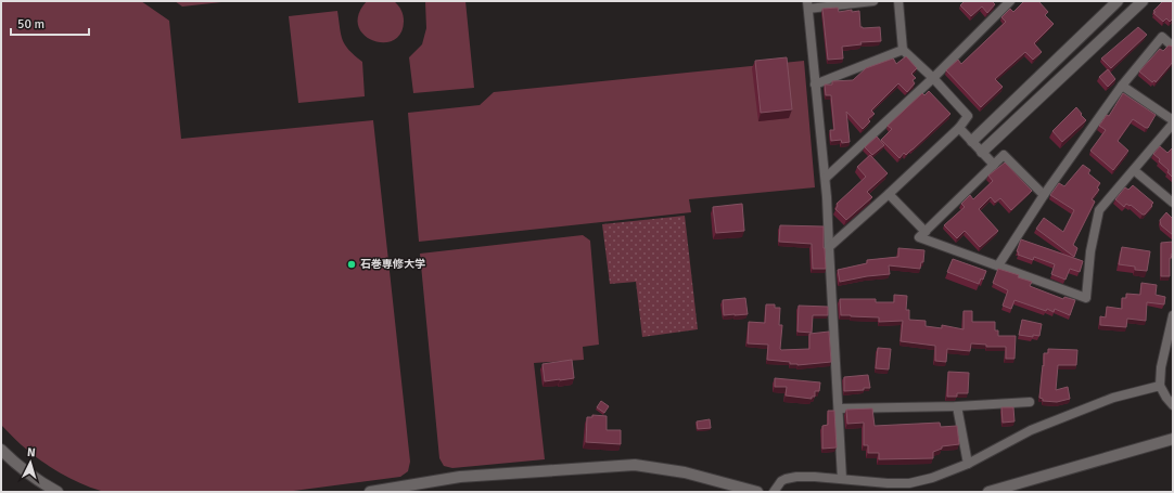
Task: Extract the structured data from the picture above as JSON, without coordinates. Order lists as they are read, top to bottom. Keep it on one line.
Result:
{"places":["石巻専修大学"],"scale_bar":"50 m","north":"top"}
